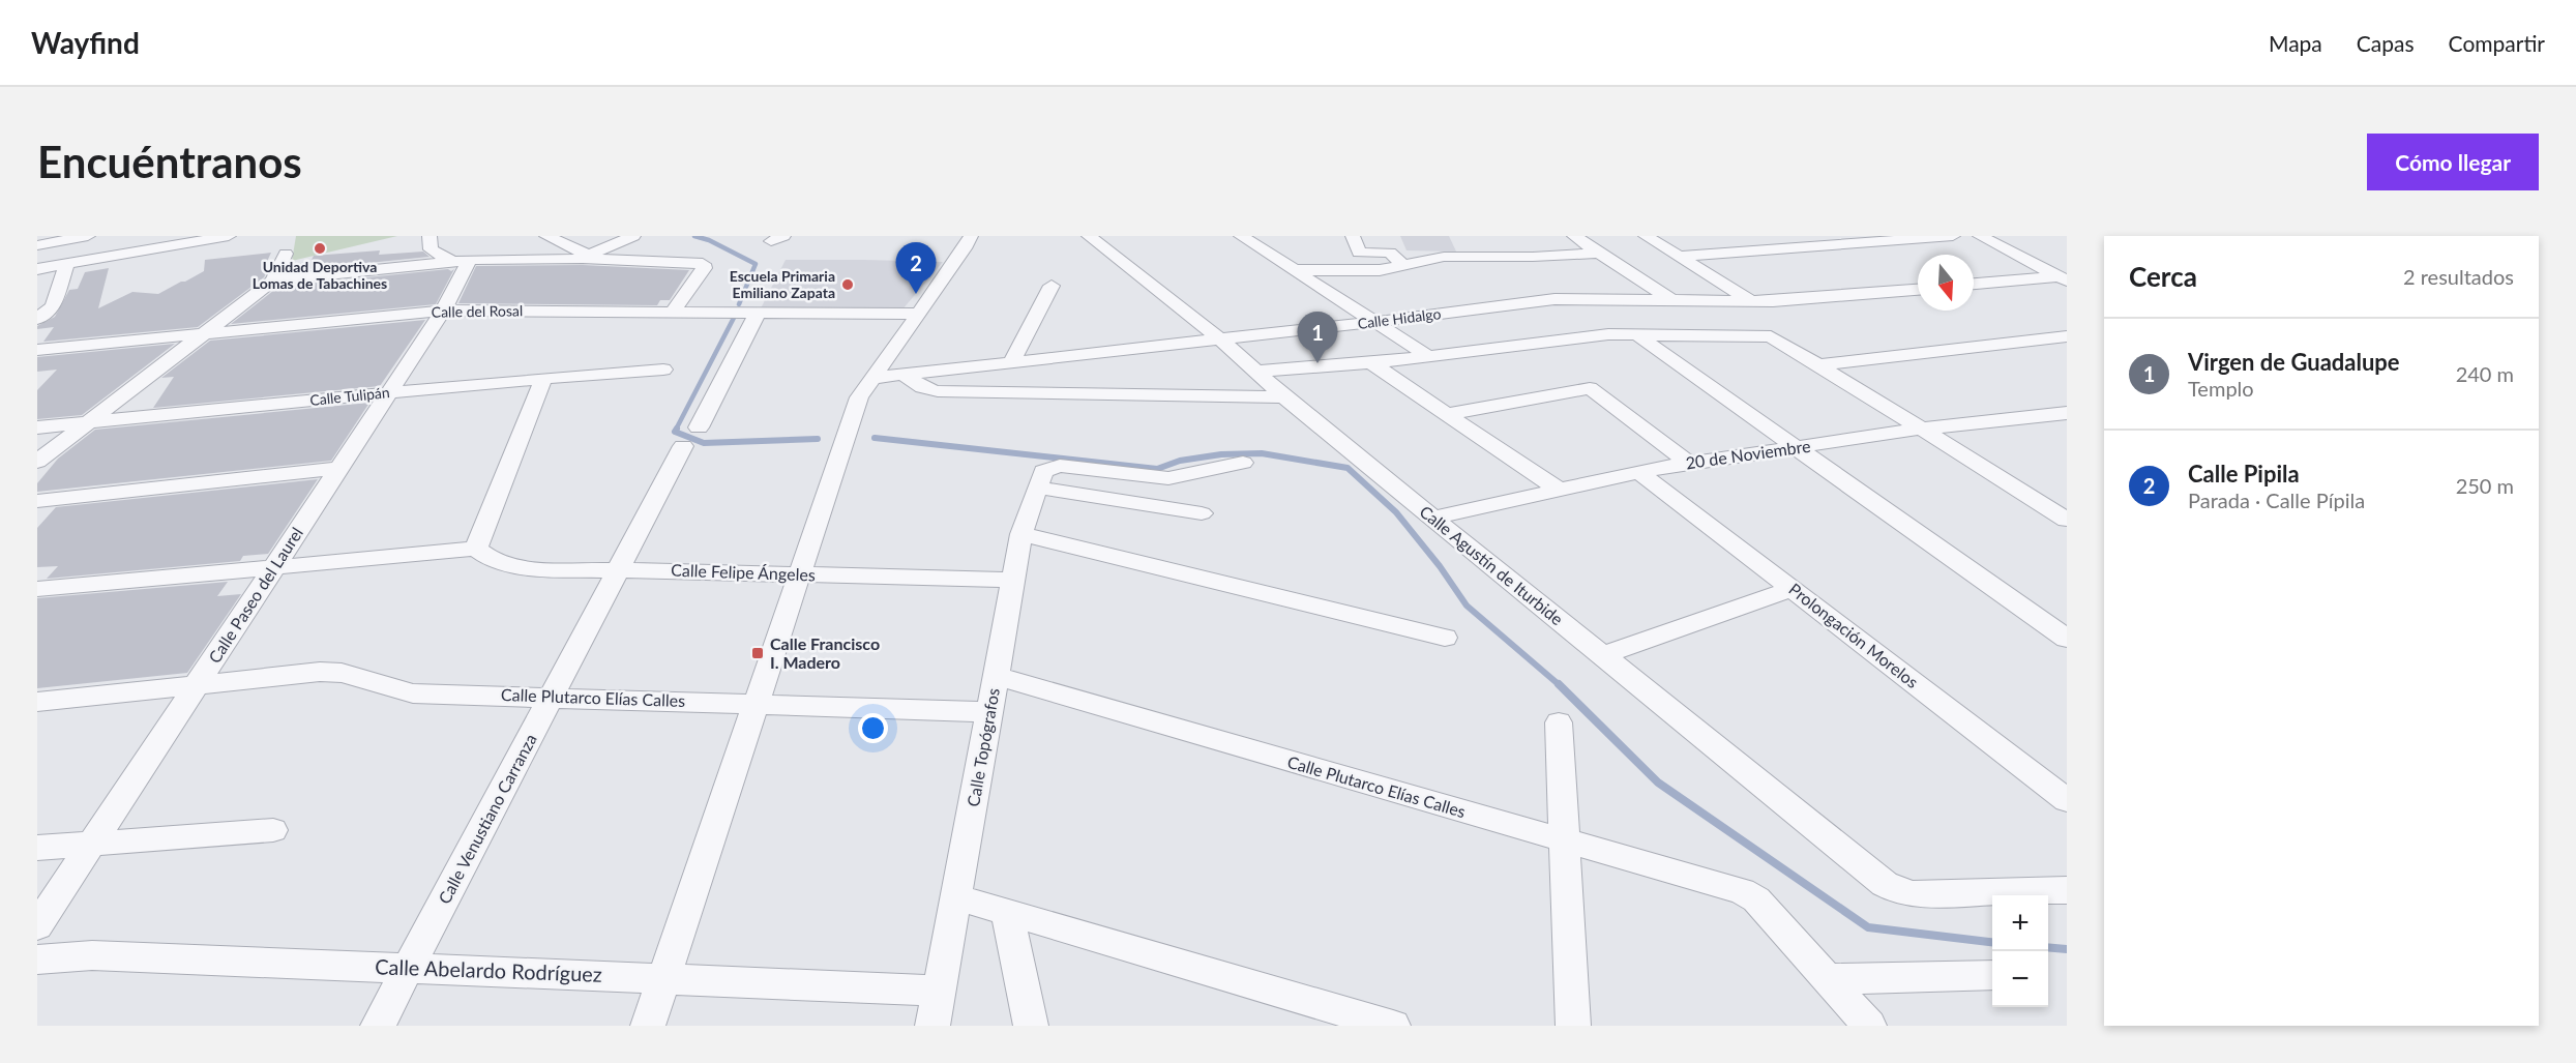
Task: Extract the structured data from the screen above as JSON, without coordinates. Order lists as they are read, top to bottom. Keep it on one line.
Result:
{"streets":{"street":["Calle del Rosal","Calle Hidalgo","Calle Tulipán","20 de Noviembre","Calle Agustín de Iturbide","Calle Felipe Ángeles","Calle Paseo del Laurel","Prolongación Morelos","Calle Plutarco Elías Calles","Calle Topógrafos","Calle Venustiano Carranza","Calle Abelardo Rodríguez"]},"crossings":[["Calle del Rosal","Calle Paseo del Laurel"],["Calle del Rosal","Calle Venustiano Carranza"],["Calle Hidalgo","Calle Agustín de Iturbide"],["Calle Tulipán","Calle Paseo del Laurel"],["20 de Noviembre","Calle Agustín de Iturbide"],["20 de Noviembre","Prolongación Morelos"],["Calle Felipe Ángeles","Calle Topógrafos"],["Calle Felipe Ángeles","Calle Venustiano Carranza"],["Calle Paseo del Laurel","Calle Plutarco Elías Calles"],["Calle Plutarco Elías Calles","Calle Topógrafos"],["Calle Plutarco Elías Calles","Calle Venustiano Carranza"],["Calle Topógrafos","Calle Abelardo Rodríguez"],["Calle Venustiano Carranza","Calle Abelardo Rodríguez"]],"places":{"other":["Unidad Deportiva Lomas de Tabachines","Escuela Primaria Emiliano Zapata"],"transit":["Calle Francisco I. Madero"]},"north":"bottom","page":{"header":"Wayfind","nav":["Mapa","Capas","Compartir"],"buttons":"Cómo llegar","title":"Encuéntranos","heading":["Cerca","2 resultados"],"pins":["2","1"],"list":[{"mark":"1","name":"Virgen de Guadalupe","note":"Templo","value":"240 m"},{"mark":"2","name":"Calle Pipila","note":"Parada · Calle Pípila","value":"250 m"}],"map_buttons":["+","−"]}}
